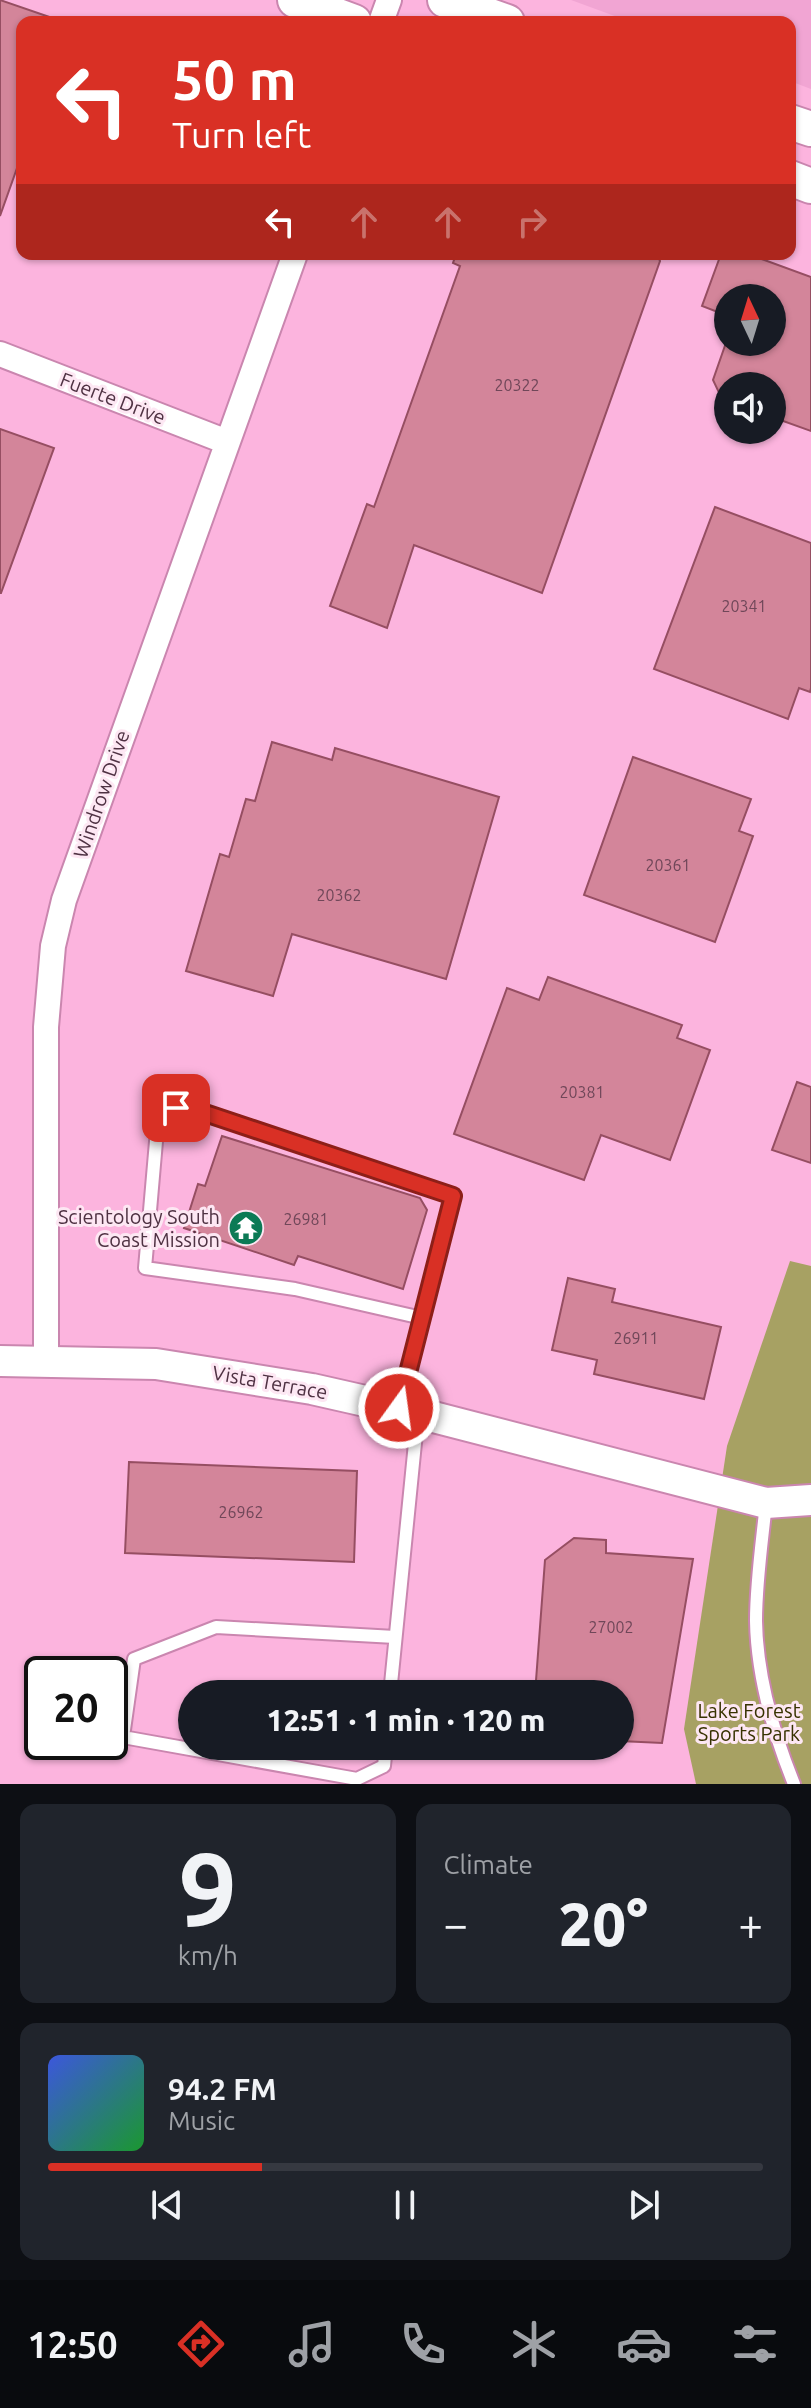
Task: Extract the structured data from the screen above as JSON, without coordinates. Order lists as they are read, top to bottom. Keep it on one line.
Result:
{"streets":{"street":["Fuerte Drive","Windrow Drive","Vista Terrace"]},"crossings":[["Fuerte Drive","Windrow Drive"],["Windrow Drive","Vista Terrace"]],"parks":["Lake Forest Sports Park"],"places":{"temple":["Scientology South Coast Mission"]},"house_numbers":["20322","20341","20361","20362","20381","26981","26911","26962","27002"],"north":"top","page":{"turn":["50 m","Turn left"],"limit":"20","trip":"12:51 · 1 min · 120 m","tile":[["9","km/h"],"Climate"],"heat":["−","20°","+"],"song":["94.2 FM","Music"],"tabs":"12:50"}}
